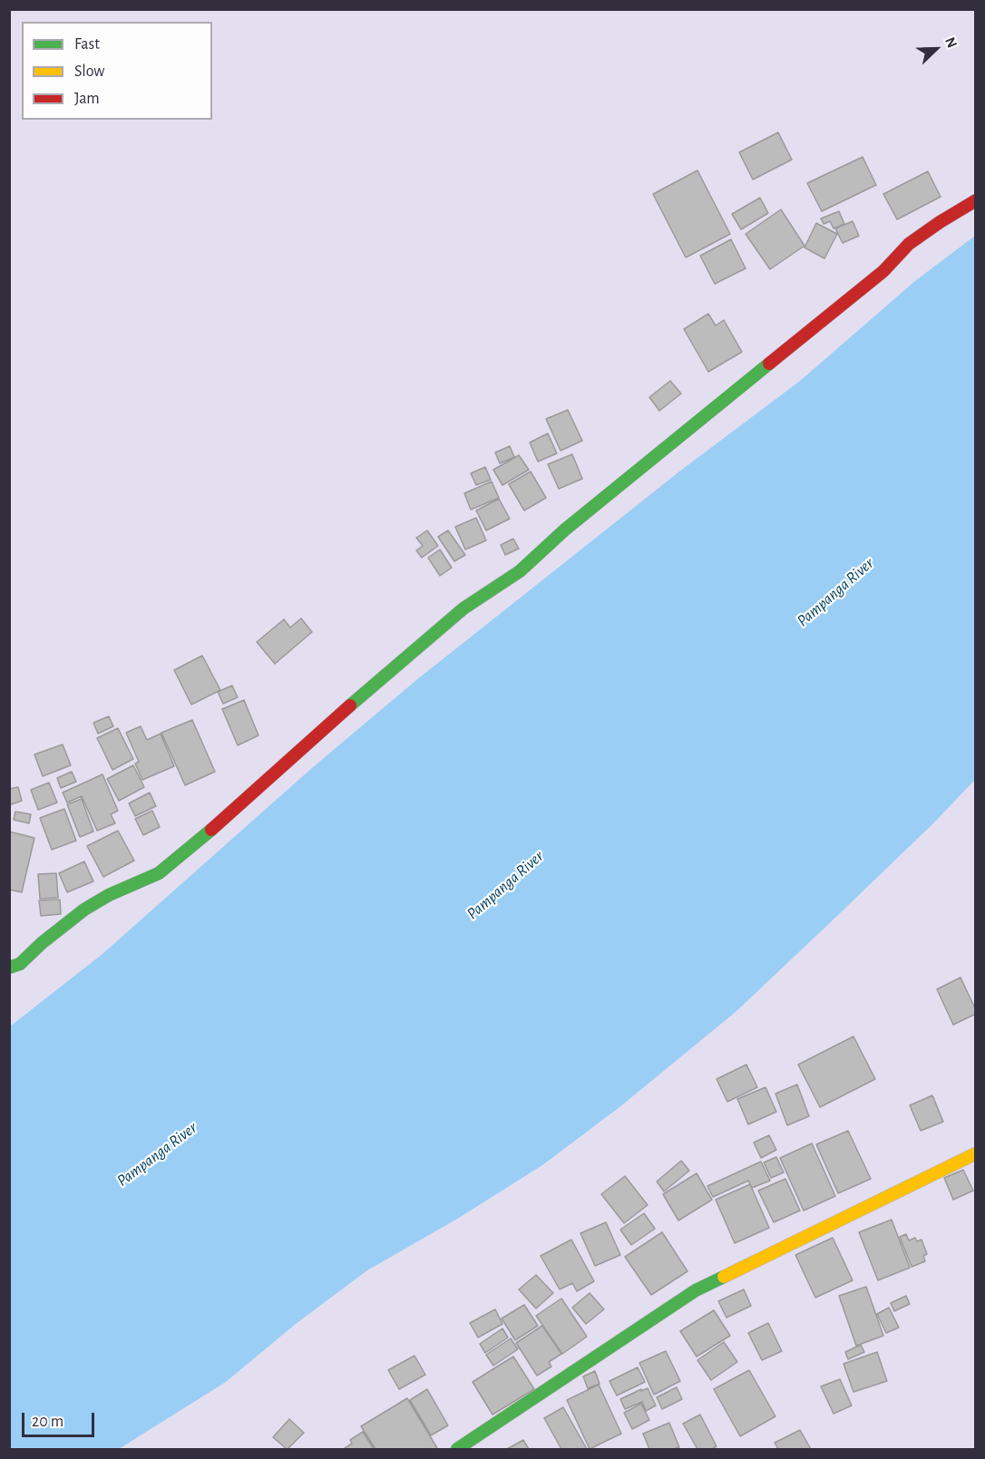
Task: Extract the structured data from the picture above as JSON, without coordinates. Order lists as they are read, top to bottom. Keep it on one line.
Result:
{"water":["Pampanga River"],"legend":["Fast","Slow","Jam"],"scale_bar":"20 m","north":"top right"}
